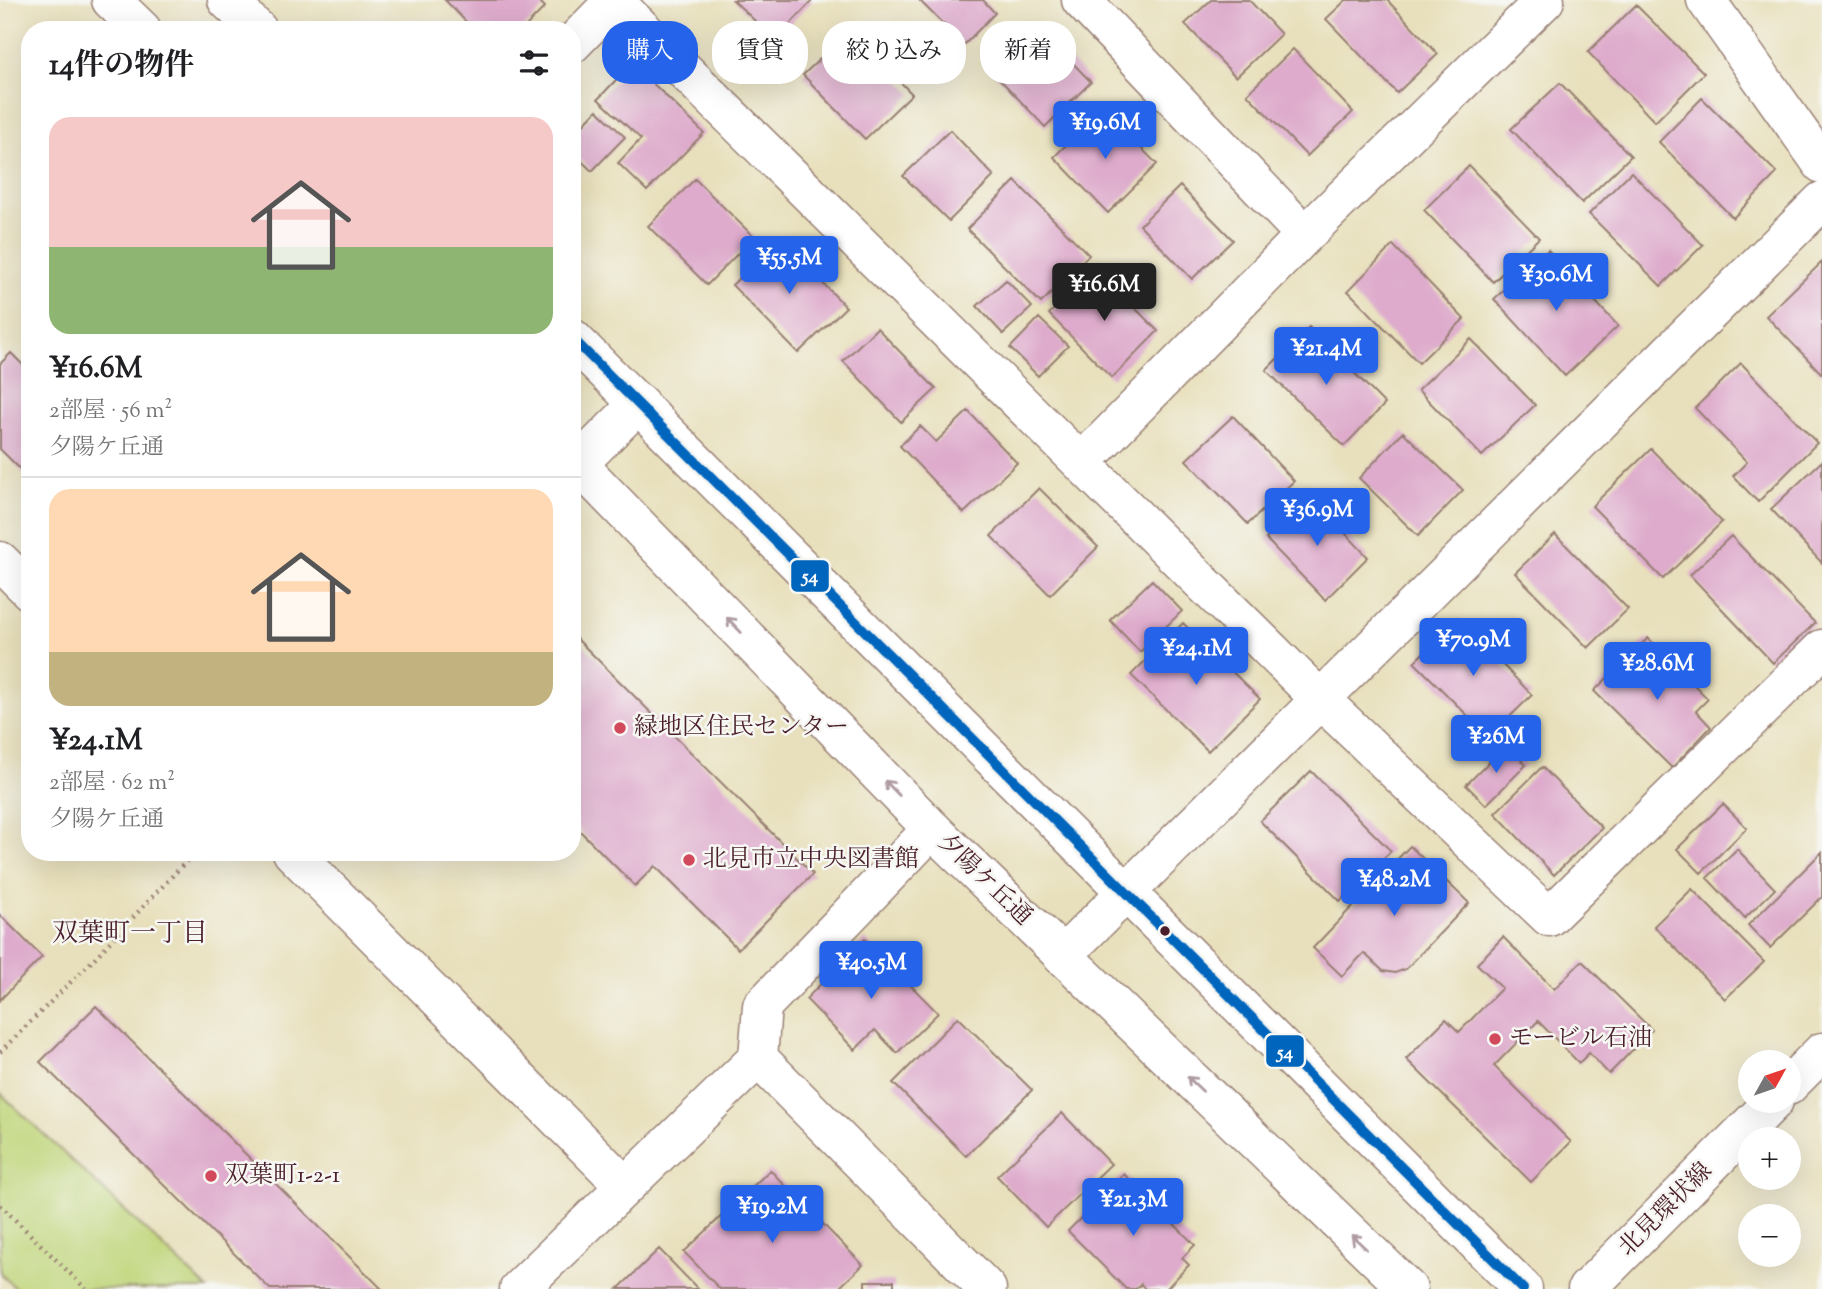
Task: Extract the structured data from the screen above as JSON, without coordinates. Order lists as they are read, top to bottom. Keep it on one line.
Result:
{"streets":{"street":["夕陽ケ丘通","北見環状線"]},"districts":["双葉町一丁目"],"places":["緑地区住民センター","北見市立中央図書館","モービル石油","双葉町1-2-1"],"lines":["transit line 54"],"north":"top right","page":{"chip":["購入","賃貸","絞り込み","新着"],"heading":"14件の物件","price":["¥19.6M","¥55.5M","¥30.6M","¥16.6M","¥21.4M","¥36.9M","¥70.9M","¥24.1M","¥28.6M","¥26M","¥48.2M","¥40.5M","¥21.3M","¥19.2M"],"list":[{"name":"¥16.6M","note":"2部屋 · 56 m² · 夕陽ケ丘通"},{"name":"¥24.1M","note":"2部屋 · 62 m² · 夕陽ケ丘通"}],"map_buttons":["+","−"]}}
